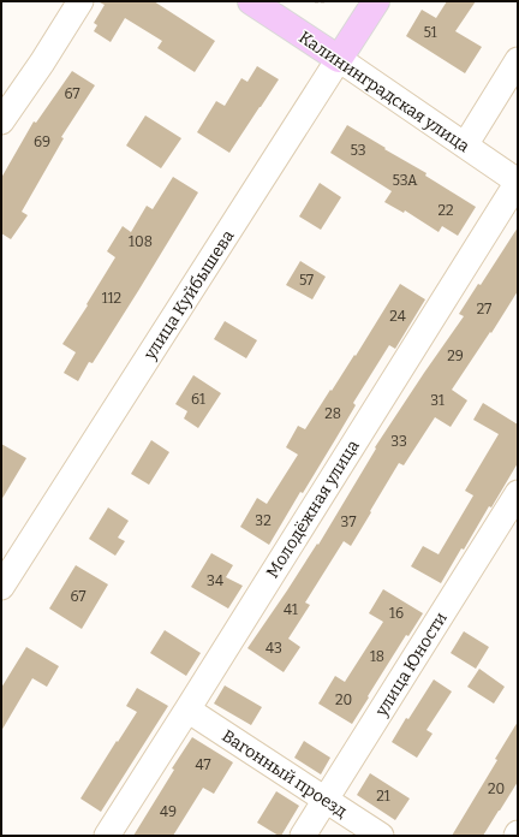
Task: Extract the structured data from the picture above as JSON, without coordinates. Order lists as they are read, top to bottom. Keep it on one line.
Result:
{"streets":{"main road":["Калининградская улица","улица Куйбышева"],"street":["Молодёжная улица","улица Юности","Вагонный проезд"]},"crossings":[["Калининградская улица","улица Куйбышева"],["Калининградская улица","Молодёжная улица"],["Молодёжная улица","Вагонный проезд"],["улица Юности","Вагонный проезд"]],"house_numbers":["51","67","69","53","53А","22","108","57","112","27","24","29","61","31","28","33","32","37","34","67","41","16","43","18","20","47","20","21","49"]}
